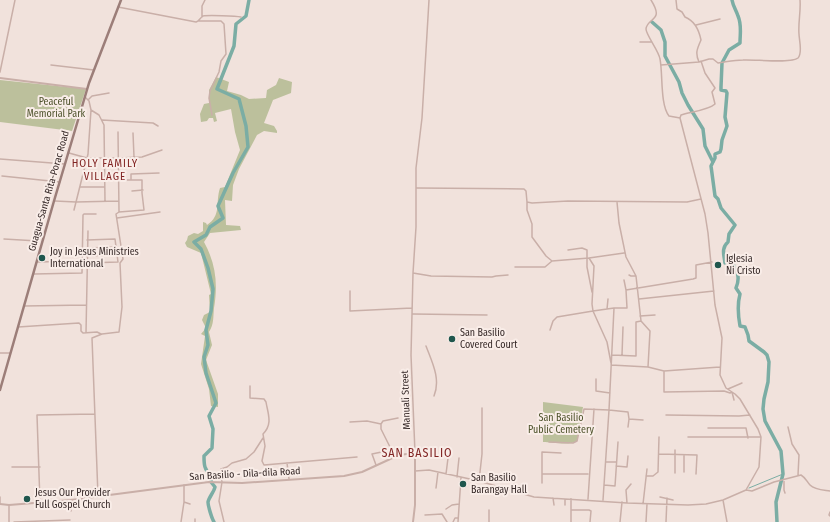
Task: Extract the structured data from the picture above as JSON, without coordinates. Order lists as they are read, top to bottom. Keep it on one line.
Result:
{"streets":{"main road":["Guagua-Santa Rita-Porac Road"],"street":["Manuali Street","San Basilio - Dila-dila Road"]},"crossings":[["Manuali Street","San Basilio - Dila-dila Road"]],"districts":["HOLY FAMILY VILLAGE","SAN BASILIO"],"parks":["Peaceful Memorial Park","San Basilio Public Cemetery"],"places":["Joy in Jesus Ministries International","Iglesia Ni Cristo","San Basilio Covered Court","San Basilio Barangay Hall","Jesus Our Provider Full Gospel Church"]}
